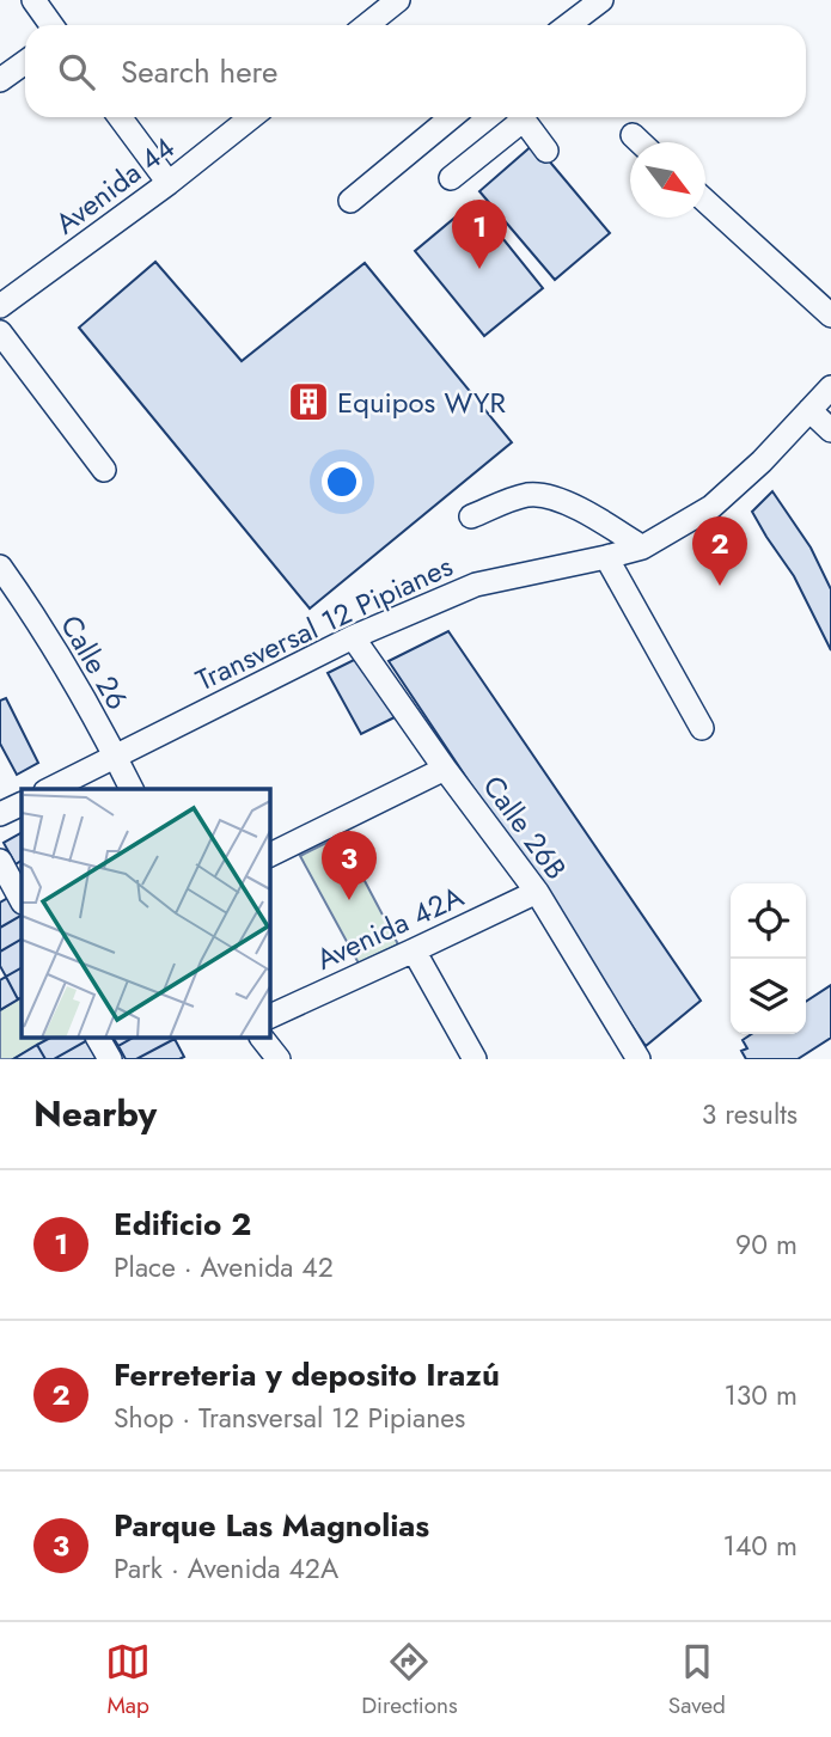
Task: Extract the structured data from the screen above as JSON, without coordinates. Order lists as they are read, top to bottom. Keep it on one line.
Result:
{"streets":{"street":["Avenida 44","Transversal 12 Pipianes","Calle 26","Calle 26B","Avenida 42A"]},"crossings":[["Transversal 12 Pipianes","Calle 26"],["Transversal 12 Pipianes","Calle 26B"],["Calle 26B","Avenida 42A"]],"places":{"building":["Equipos WYR"]},"north":"bottom right","page":{"search":"Search here","pins":["1","2","3"],"heading":["Nearby","3 results"],"list":[{"mark":"1","name":"Edificio 2","note":"Place · Avenida 42","value":"90 m"},{"mark":"2","name":"Ferreteria y deposito Irazú","note":"Shop · Transversal 12 Pipianes","value":"130 m"},{"mark":"3","name":"Parque Las Magnolias","note":"Park · Avenida 42A","value":"140 m"}],"nav":["Map","Directions","Saved"]}}
